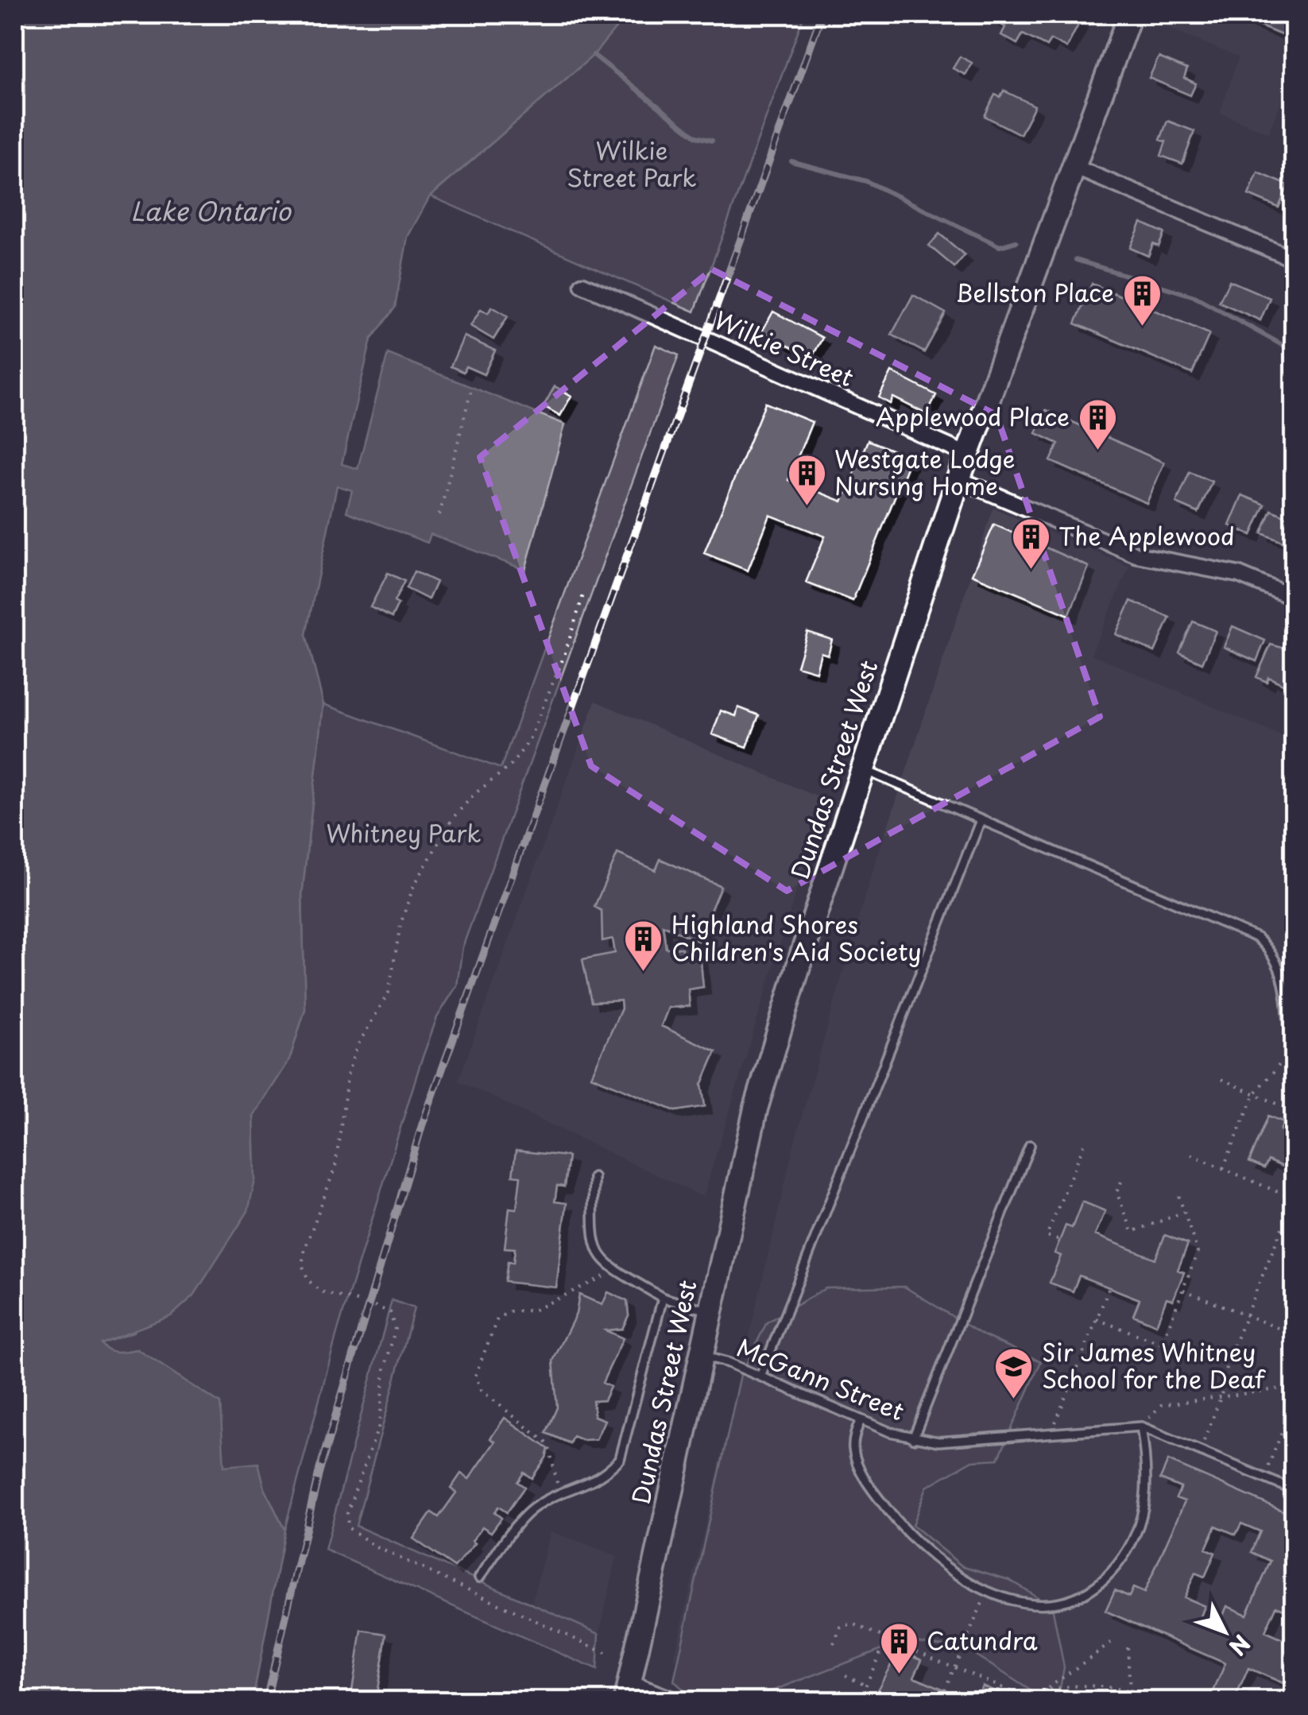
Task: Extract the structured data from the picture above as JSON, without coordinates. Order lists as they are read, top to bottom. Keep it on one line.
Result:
{"streets":{"main road":["Dundas Street West"],"street":["Wilkie Street"],"lane":["McGann Street"]},"crossings":[["Wilkie Street","Dundas Street West"],["Dundas Street West","McGann Street"]],"water":["Lake Ontario"],"parks":["Wilkie Street Park","Whitney Park"],"places":{"building":["Bellston Place","Applewood Place","Westgate Lodge Nursing Home","The Applewood","Highland Shores Children's Aid Society","Catundra"],"school or university":["Sir James Whitney School for the Deaf"]},"north":"bottom right"}
